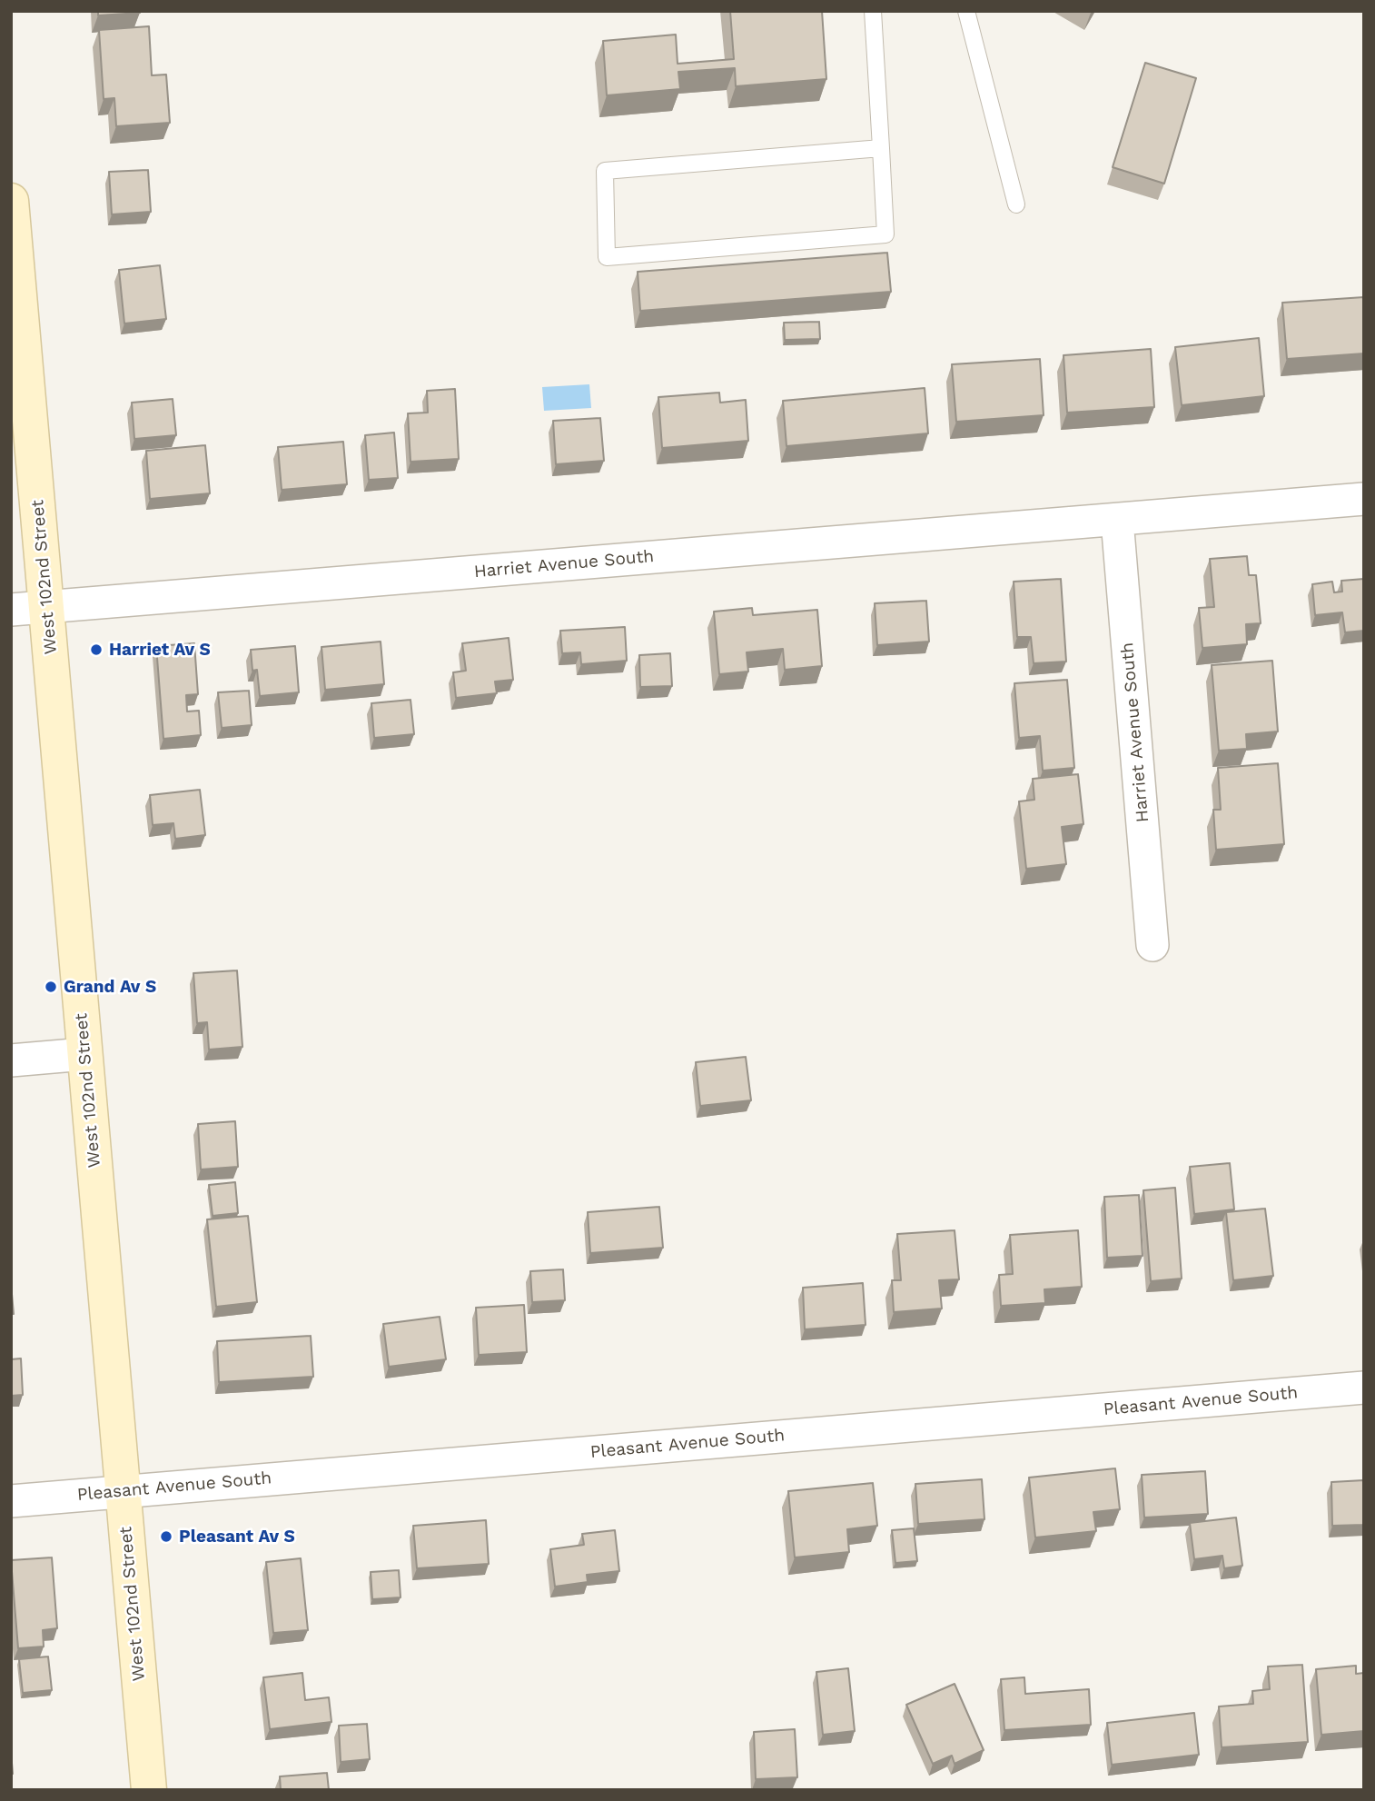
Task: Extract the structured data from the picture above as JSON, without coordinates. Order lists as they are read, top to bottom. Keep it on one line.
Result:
{"streets":{"street":["Harriet Avenue South","West 102nd Street","Pleasant Avenue South"]},"crossings":[["Harriet Avenue South","West 102nd Street"],["West 102nd Street","Pleasant Avenue South"]],"places":["Harriet Av S","Grand Av S","Pleasant Av S"]}
